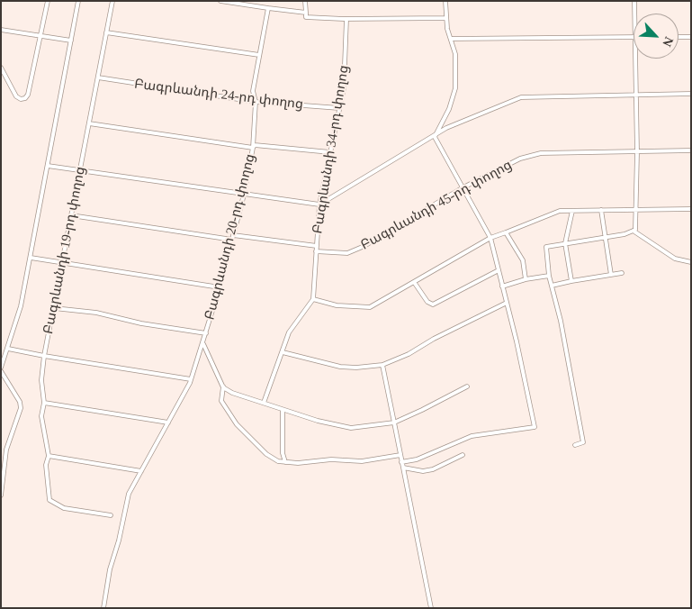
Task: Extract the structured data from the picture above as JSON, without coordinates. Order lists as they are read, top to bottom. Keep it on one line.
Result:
{"streets":{"street":["Բագրևանդի 24-րդ փողոց","Բագրևանդի 34-րդ փողոց","Բագրևանդի 45-րդ փողոց","Բագրևանդի 20-րդ փողոց","Բագրևանդի 19-րդ փողոց"]},"crossings":[["Բագրևանդի 24-րդ փողոց","Բագրևանդի 34-րդ փողոց"],["Բագրևանդի 24-րդ փողոց","Բագրևանդի 20-րդ փողոց"],["Բագրևանդի 24-րդ փողոց","Բագրևանդի 19-րդ փողոց"],["Բագրևանդի 34-րդ փողոց","Բագրևանդի 45-րդ փողոց"]],"north":"bottom right"}
